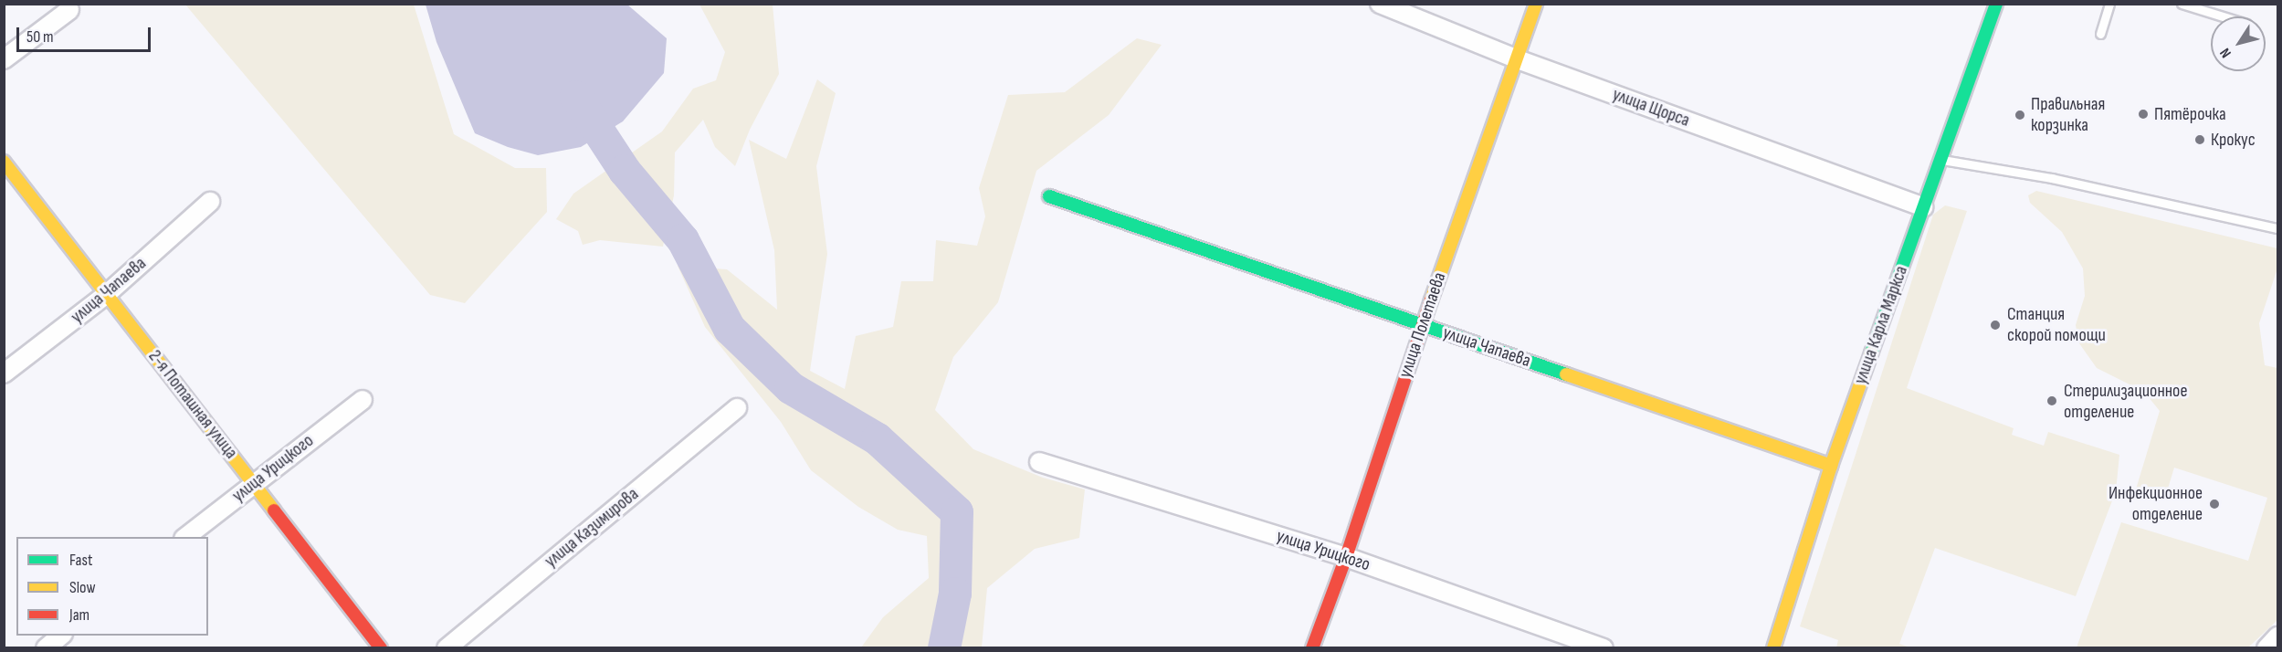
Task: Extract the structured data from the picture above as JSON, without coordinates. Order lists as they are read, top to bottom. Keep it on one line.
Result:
{"streets":{"street":["улица Щорса","улица Чапаева","улица Полетаева","улица Карла Маркса","2-я Поташная улица","улица Урицкого","улица Казимирова"]},"crossings":[["улица Щорса","улица Полетаева"],["улица Щорса","улица Карла Маркса"],["улица Чапаева","улица Полетаева"],["улица Чапаева","улица Карла Маркса"],["улица Чапаева","2-я Поташная улица"],["улица Полетаева","улица Урицкого"],["2-я Поташная улица","улица Урицкого"]],"places":["Пятёрочка","Правильная корзинка","Крокус","Станция скорой помощи","Стерилизационное отделение","Инфекционное отделение"],"legend":["Fast","Slow","Jam"],"scale_bar":"50 m","north":"bottom left"}
